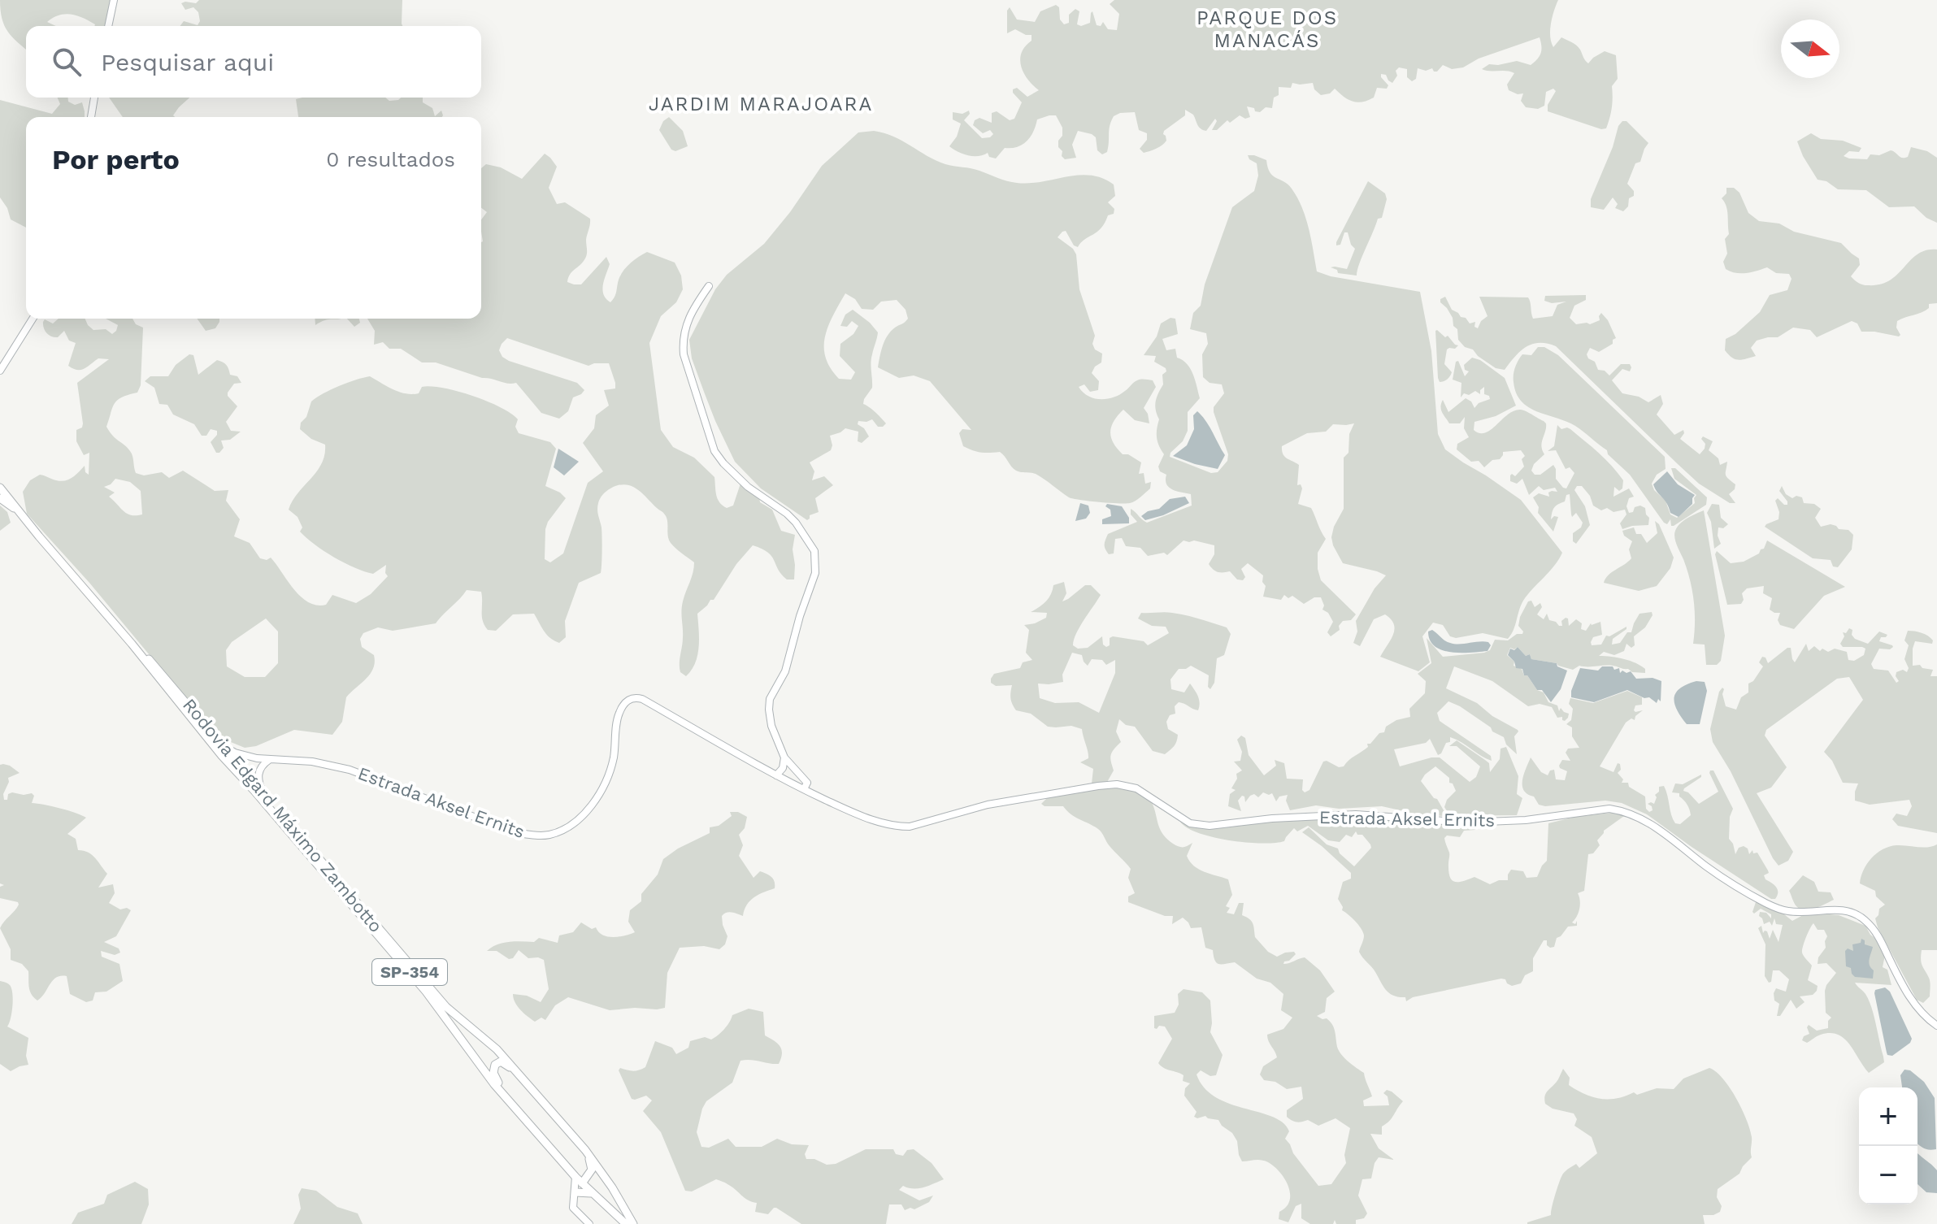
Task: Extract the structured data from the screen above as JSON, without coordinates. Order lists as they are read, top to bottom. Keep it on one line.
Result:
{"streets":{"main road":["Rodovia Edgard Máximo Zambotto","SP-354"],"street":["Estrada Aksel Ernits"]},"crossings":[["Estrada Aksel Ernits","Rodovia Edgard Máximo Zambotto"]],"districts":["PARQUE DOS MANACÁS","JARDIM MARAJOARA"],"north":"right","page":{"search":"Pesquisar aqui","heading":["Por perto","0 resultados"],"map_buttons":["+","−"]}}
